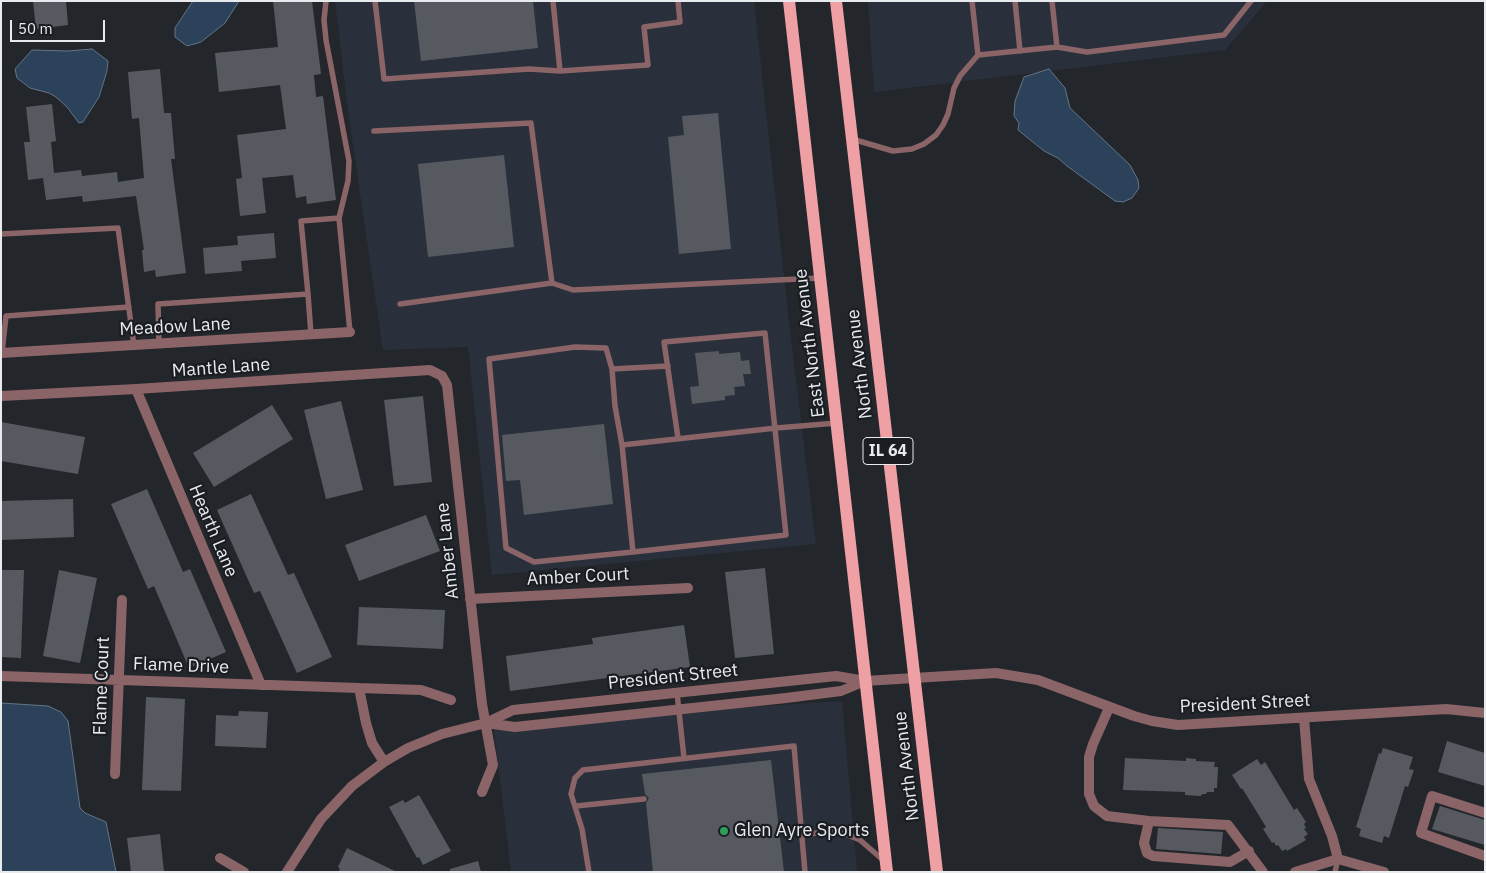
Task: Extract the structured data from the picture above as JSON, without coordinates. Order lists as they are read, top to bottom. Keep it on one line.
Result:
{"streets":{"main road":["East North Avenue","North Avenue","IL 64"],"street":["Meadow Lane","Mantle Lane","Hearth Lane","Amber Lane","Amber Court","Flame Drive","President Street","Flame Court"]},"crossings":[["East North Avenue","North Avenue"],["East North Avenue","President Street"],["North Avenue","President Street"],["Mantle Lane","Hearth Lane"],["Mantle Lane","Amber Lane"],["Hearth Lane","Flame Drive"],["Amber Lane","Amber Court"],["Amber Lane","President Street"],["Flame Drive","Flame Court"]],"places":["Glen Ayre Sports"],"scale_bar":"50 m"}
